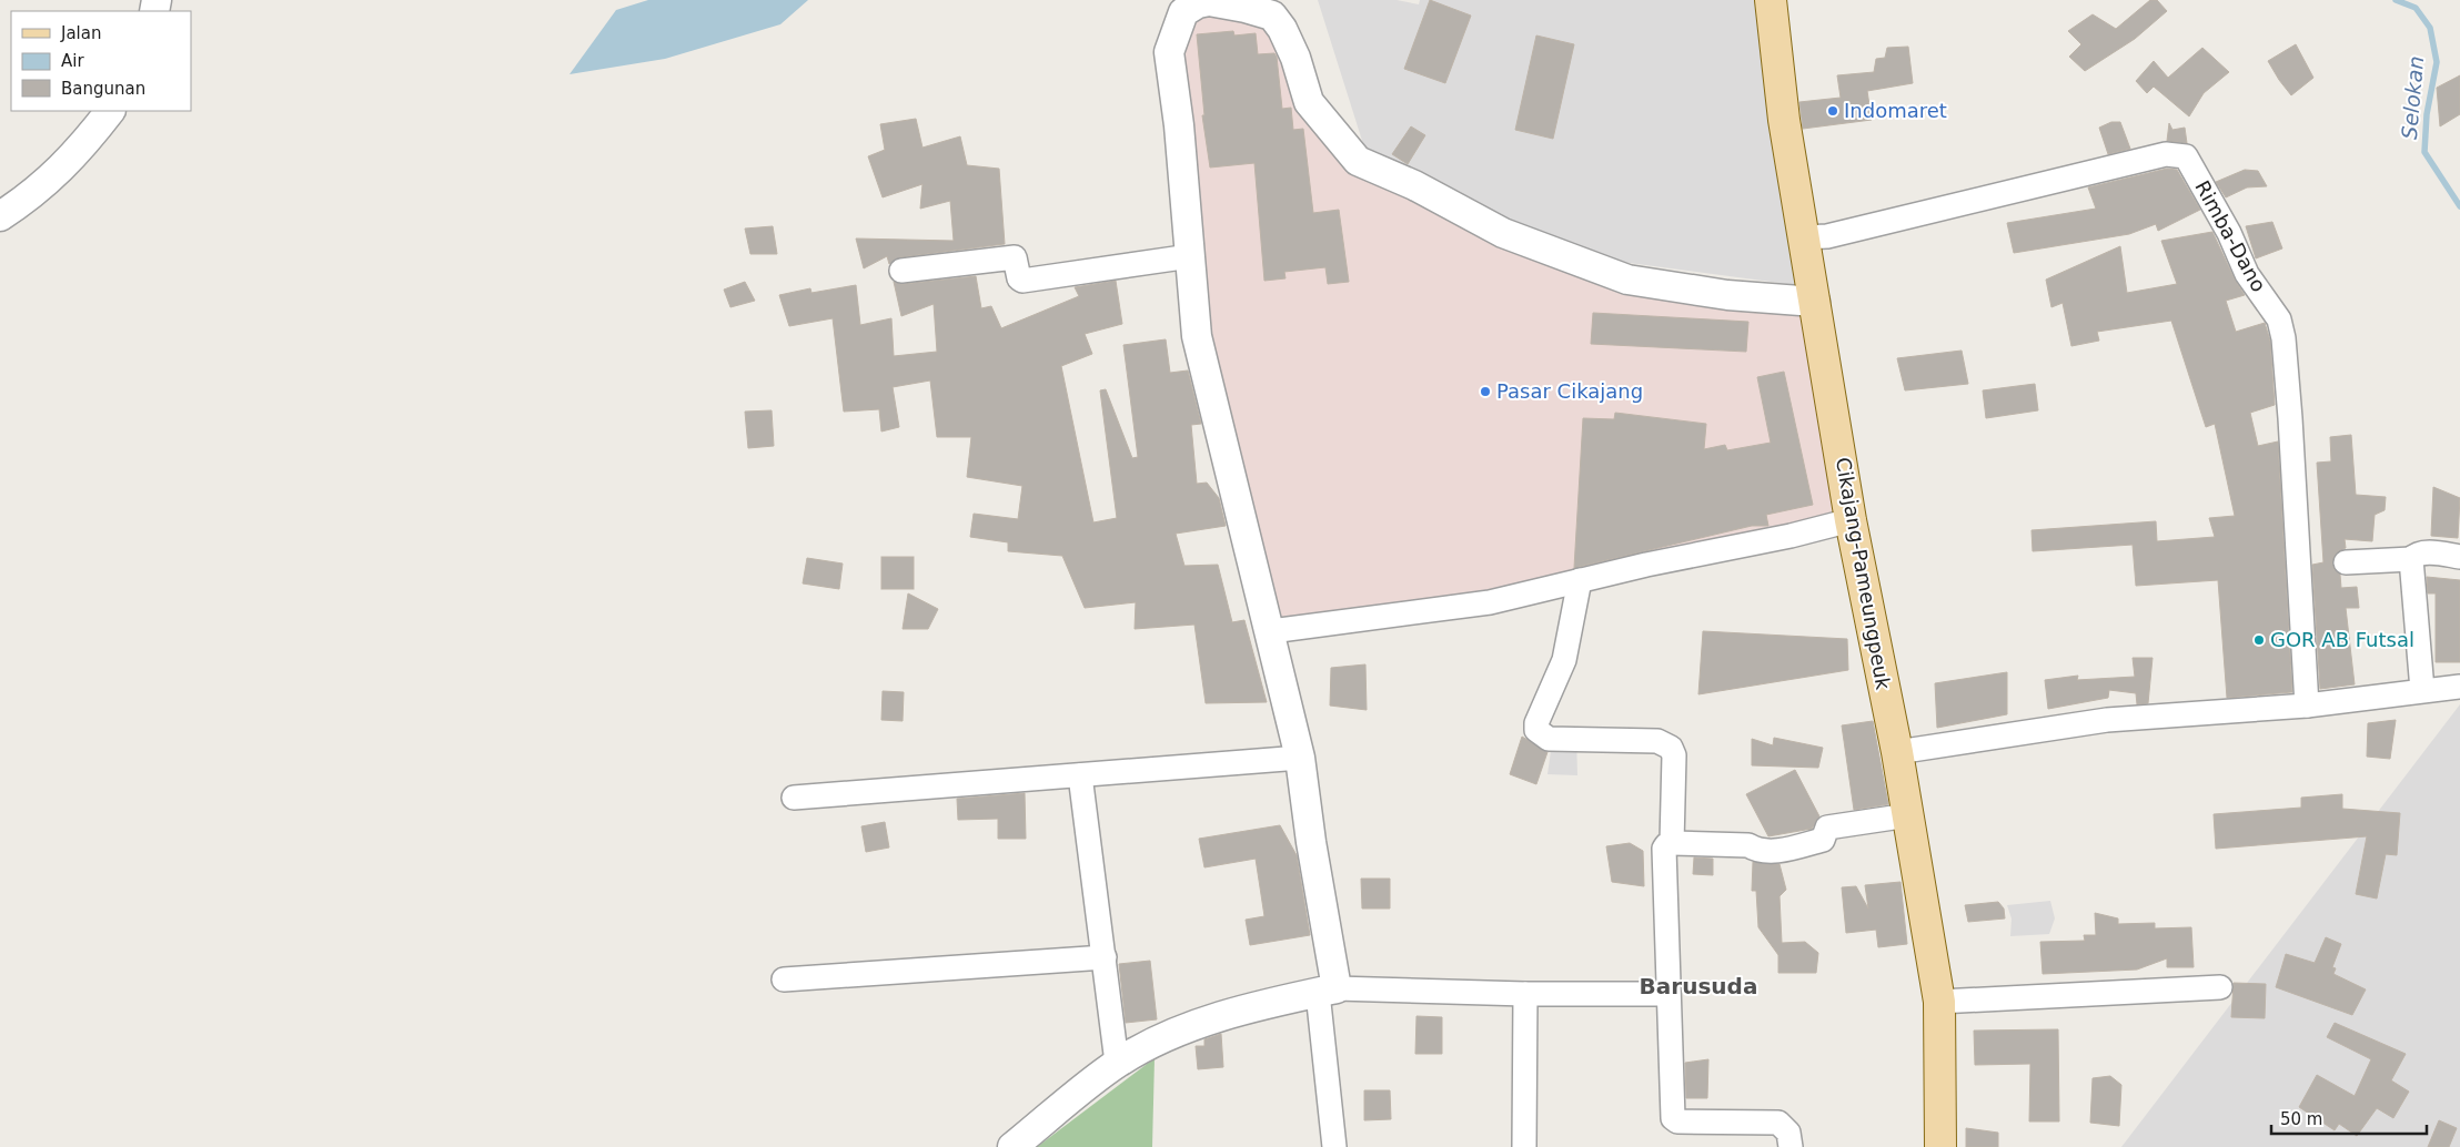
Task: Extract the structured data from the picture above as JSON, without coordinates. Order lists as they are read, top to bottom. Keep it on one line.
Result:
{"streets":{"main road":["Cikajang-Pameungpeuk"],"street":["Rimba-Dano"]},"crossings":[["Rimba-Dano","Cikajang-Pameungpeuk"]],"districts":["Barusuda"],"water":["Selokan"],"places":["Indomaret","Pasar Cikajang","GOR AB Futsal"],"legend":["Jalan","Air","Bangunan"],"scale_bar":"50 m"}
